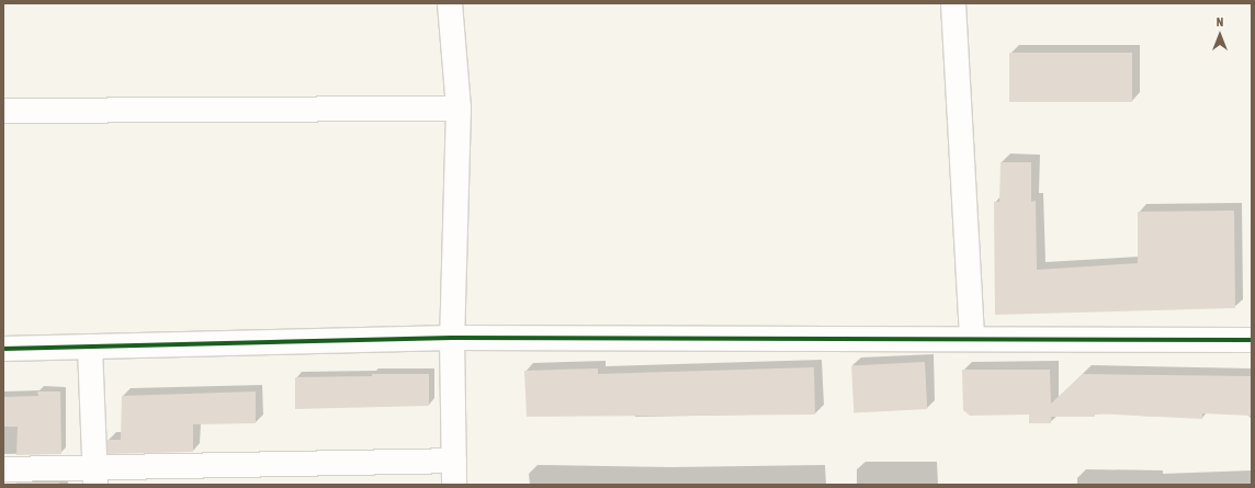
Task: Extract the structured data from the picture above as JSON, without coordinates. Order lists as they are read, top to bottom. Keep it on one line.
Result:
{"north":"top"}
